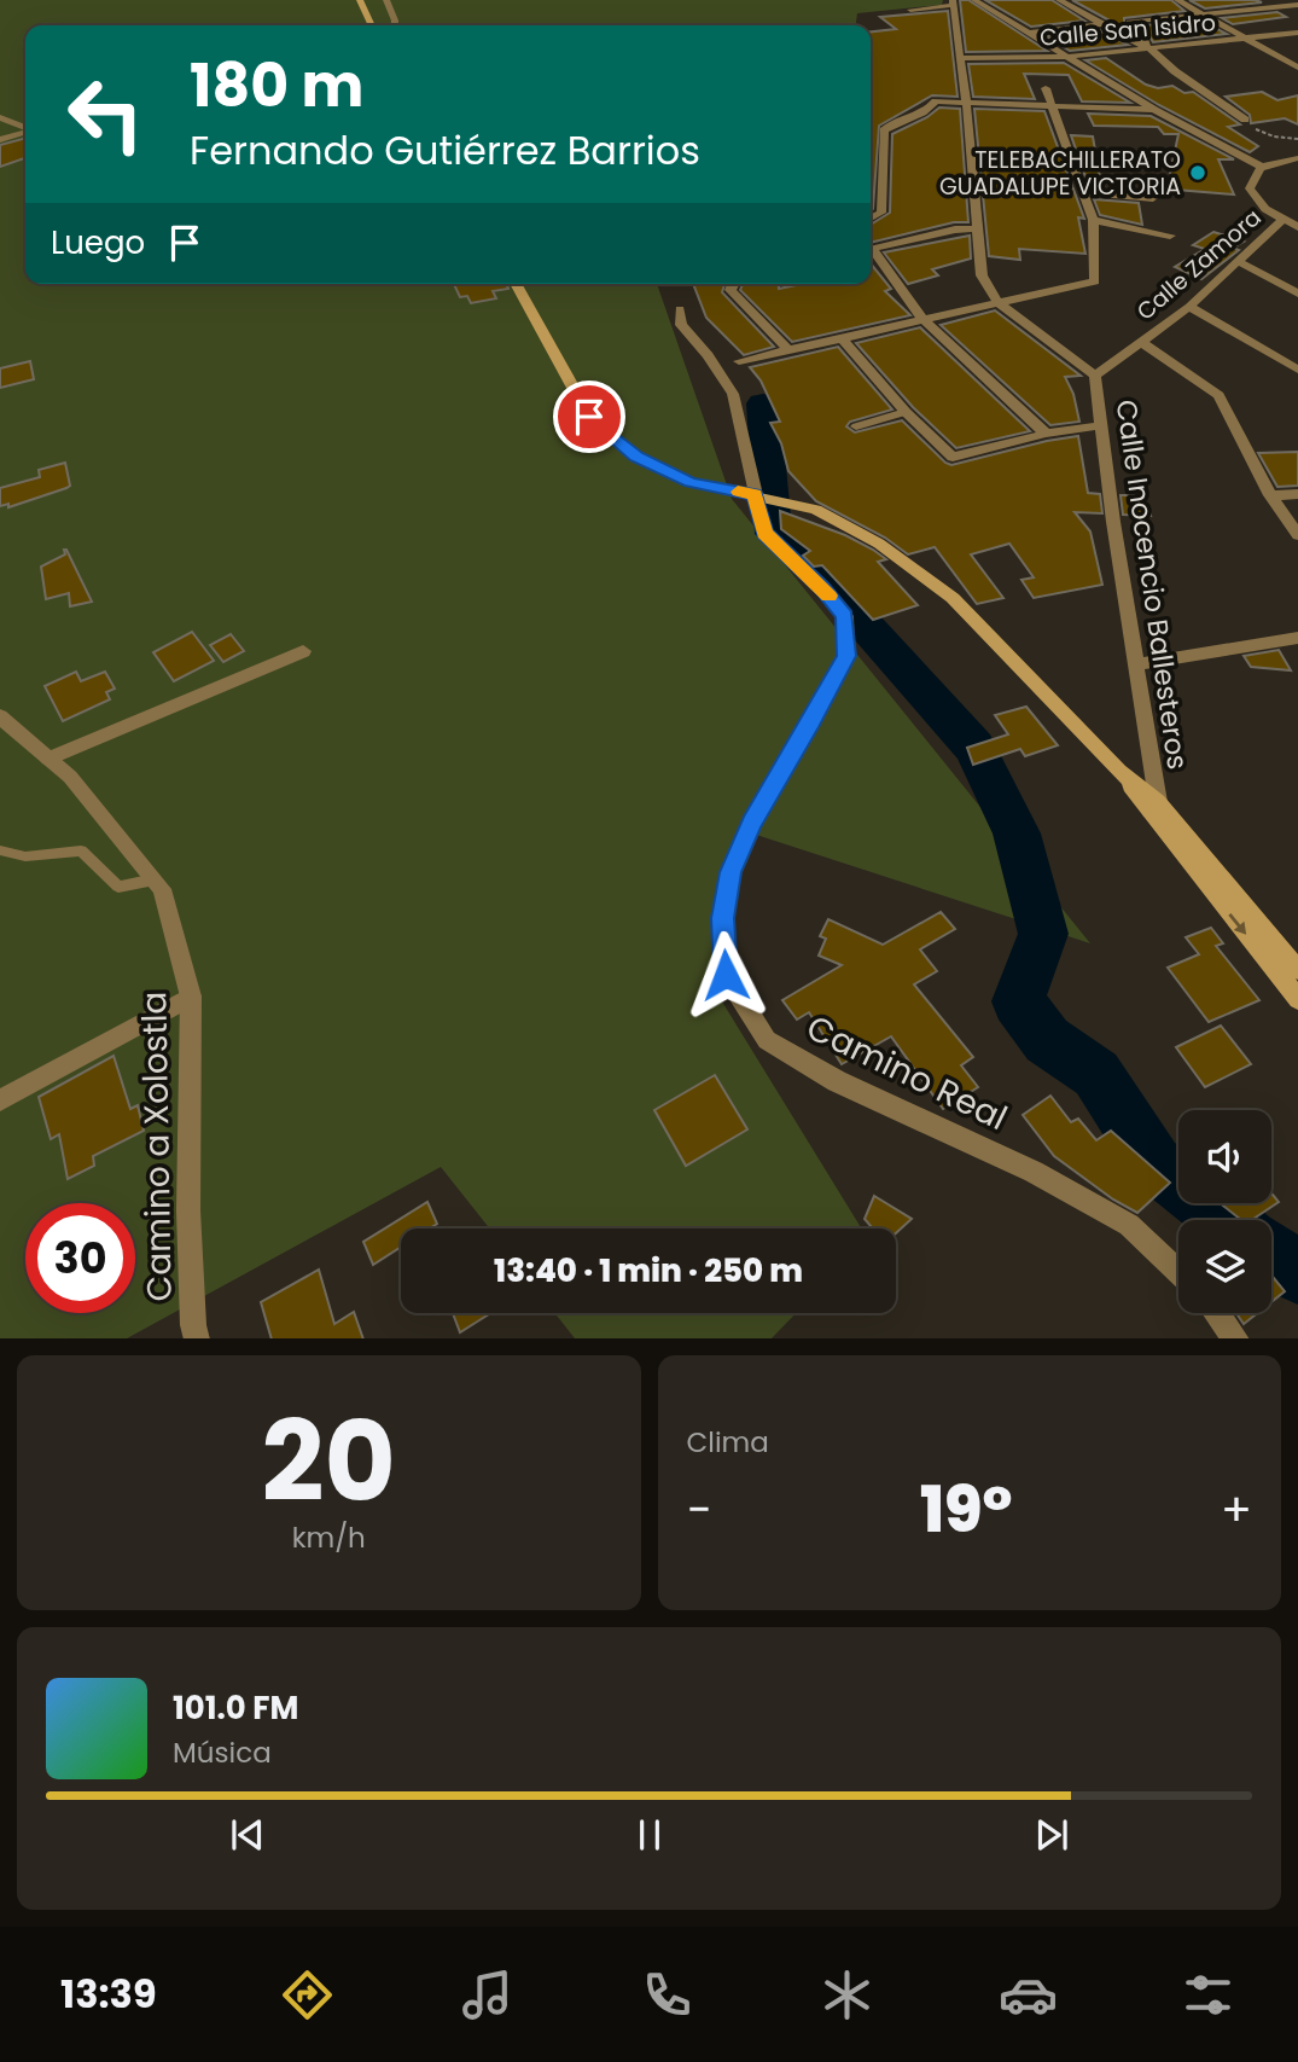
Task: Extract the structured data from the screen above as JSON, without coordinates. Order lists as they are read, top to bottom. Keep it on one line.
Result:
{"streets":{"street":["Calle San Isidro","Calle Zamora","Calle Inocencio Ballesteros","Camino Real","Camino a Xolostla"]},"crossings":[["Calle Zamora","Calle Inocencio Ballesteros"]],"places":["TELEBACHILLERATO GUADALUPE VICTORIA"],"page":{"turn":["180 m","Fernando Gutiérrez Barrios"],"then":"Luego","limit":"30","trip":"13:40 · 1 min · 250 m","tile":[["20","km/h"],"Clima"],"heat":["−","19°","+"],"song":["101.0 FM","Música"],"tabs":"13:39"}}
